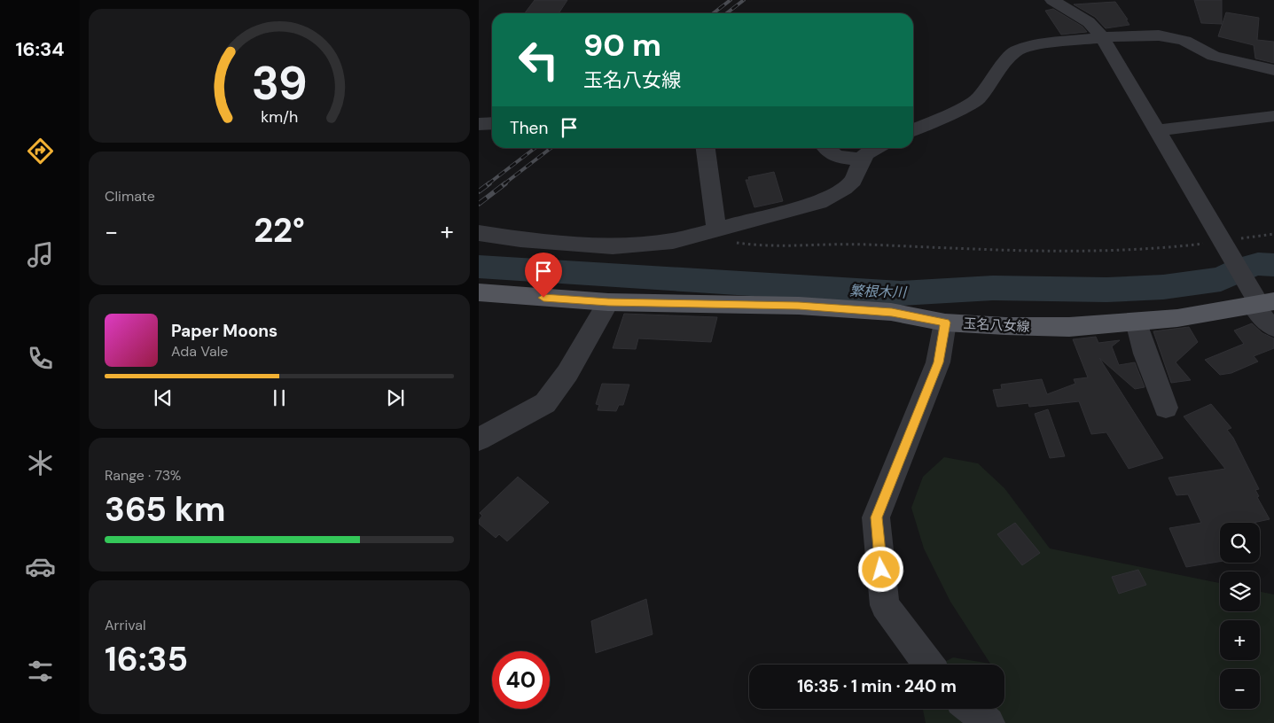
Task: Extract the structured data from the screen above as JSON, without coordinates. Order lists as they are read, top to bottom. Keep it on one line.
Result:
{"streets":{"main road":["玉名八女線"]},"water":["繁根木川"],"page":{"tabs":"16:34","turn":["90 m","玉名八女線"],"then":"Then","tile":["Climate",["Range · 73%","365 km"],["Arrival","16:35"]],"heat":["−","22°","+"],"song":["Paper Moons","Ada Vale"],"map_buttons":["+","−"],"limit":"40","trip":"16:35 · 1 min · 240 m","gauge":["39","km/h"]}}
